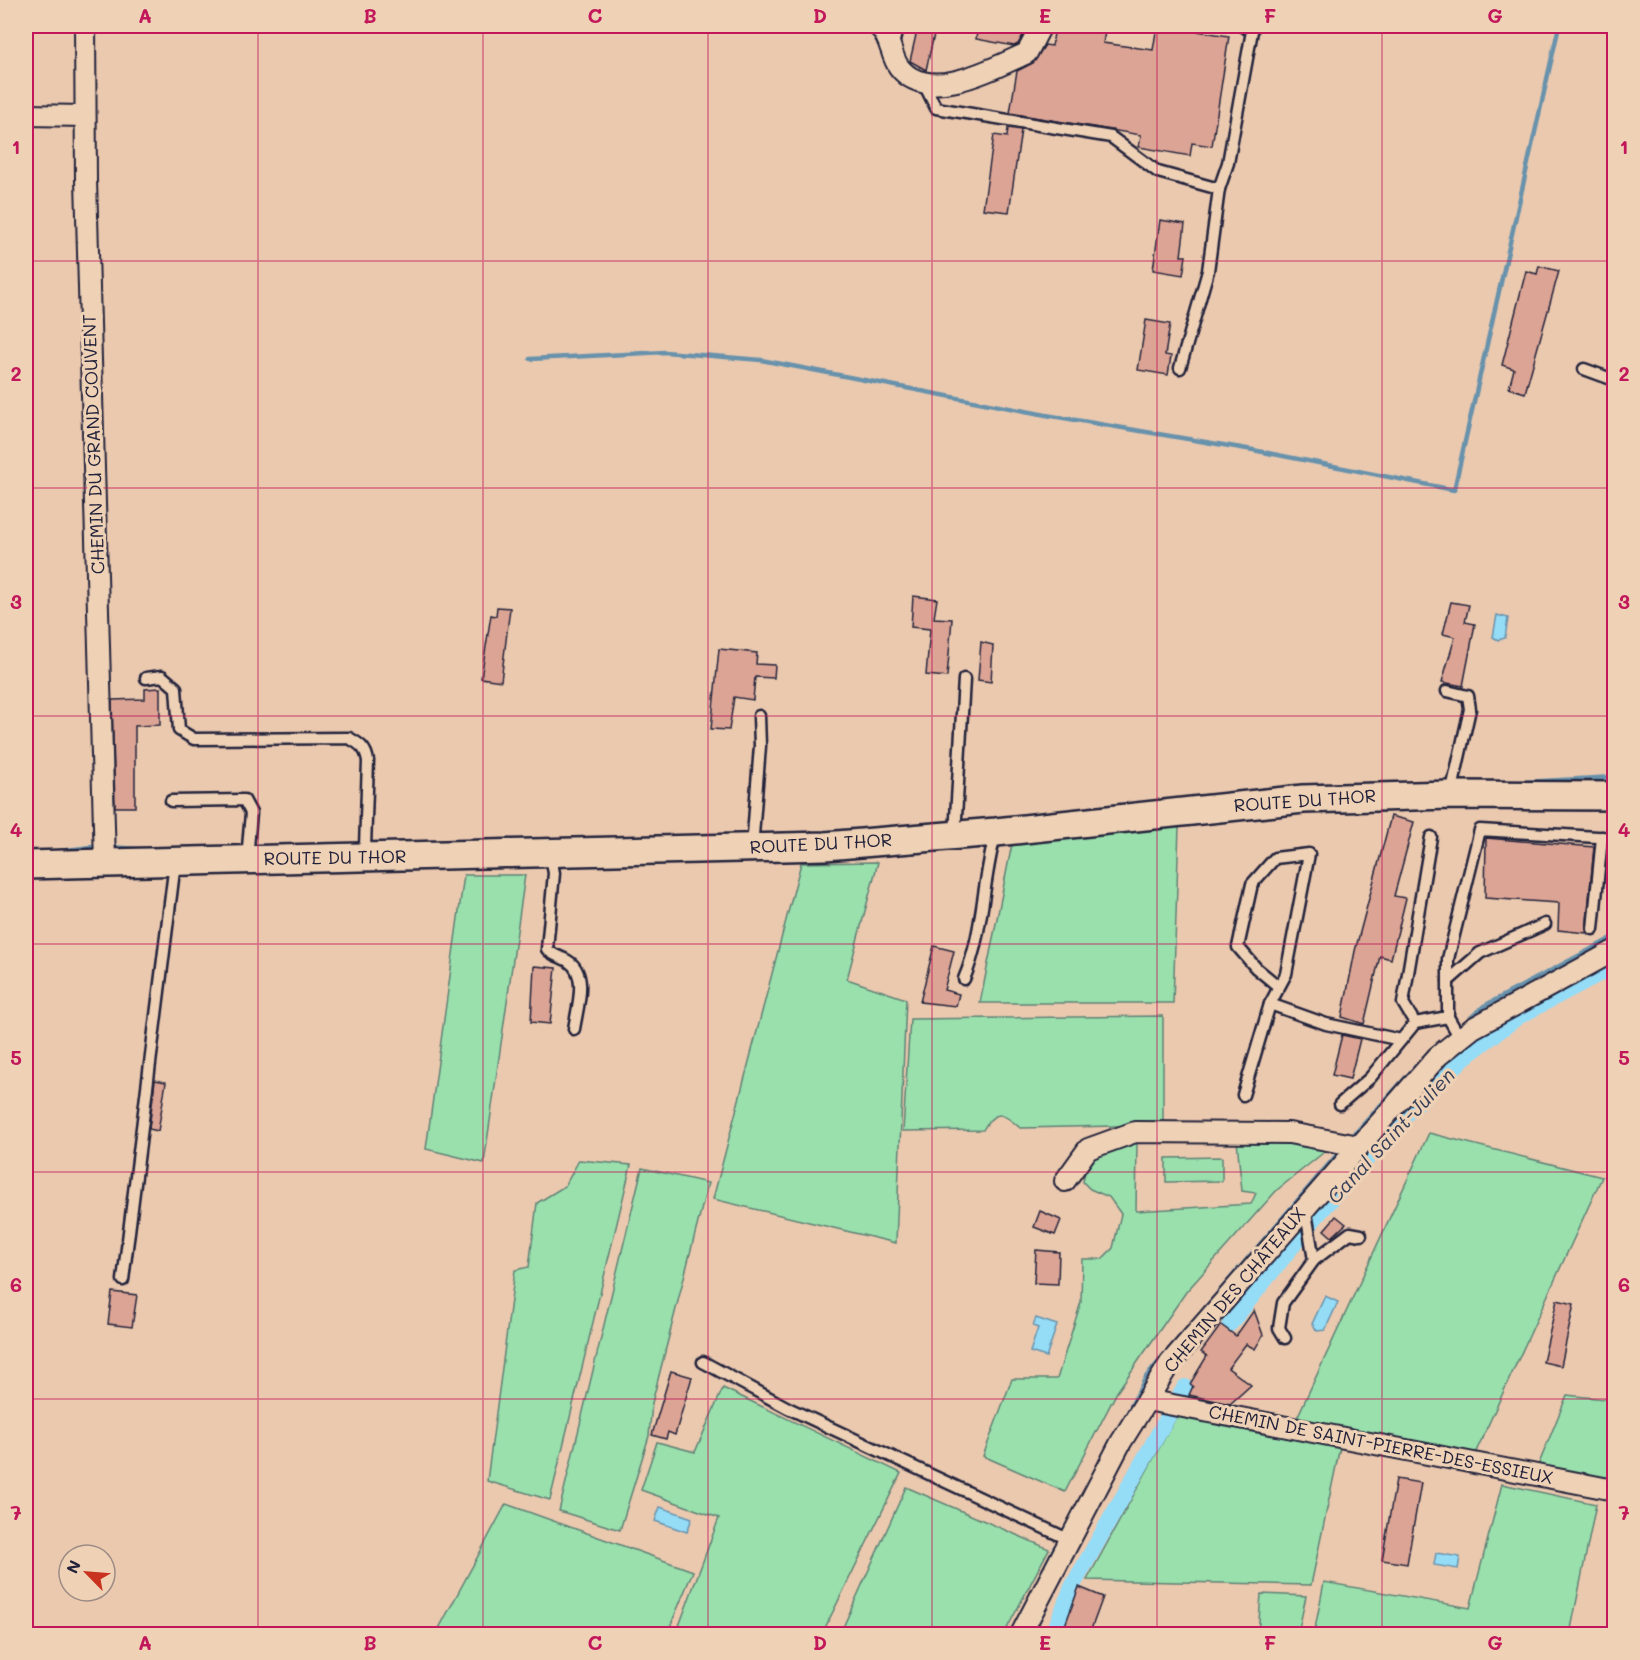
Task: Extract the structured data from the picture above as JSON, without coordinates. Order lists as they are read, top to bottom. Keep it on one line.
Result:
{"streets":{"street":["CHEMIN DU GRAND COUVENT","ROUTE DU THOR","CHEMIN DES CHÂTEAUX","CHEMIN DE SAINT-PIERRE-DES-ESSIEUX"]},"crossings":[["CHEMIN DU GRAND COUVENT","ROUTE DU THOR"],["CHEMIN DES CHÂTEAUX","CHEMIN DE SAINT-PIERRE-DES-ESSIEUX"]],"water":["Canal Saint-Julien"],"north":"top left","grid":{"columns":["A","B","C","D","E","F","G"],"rows":["1","2","3","4","5","6","7"]}}
